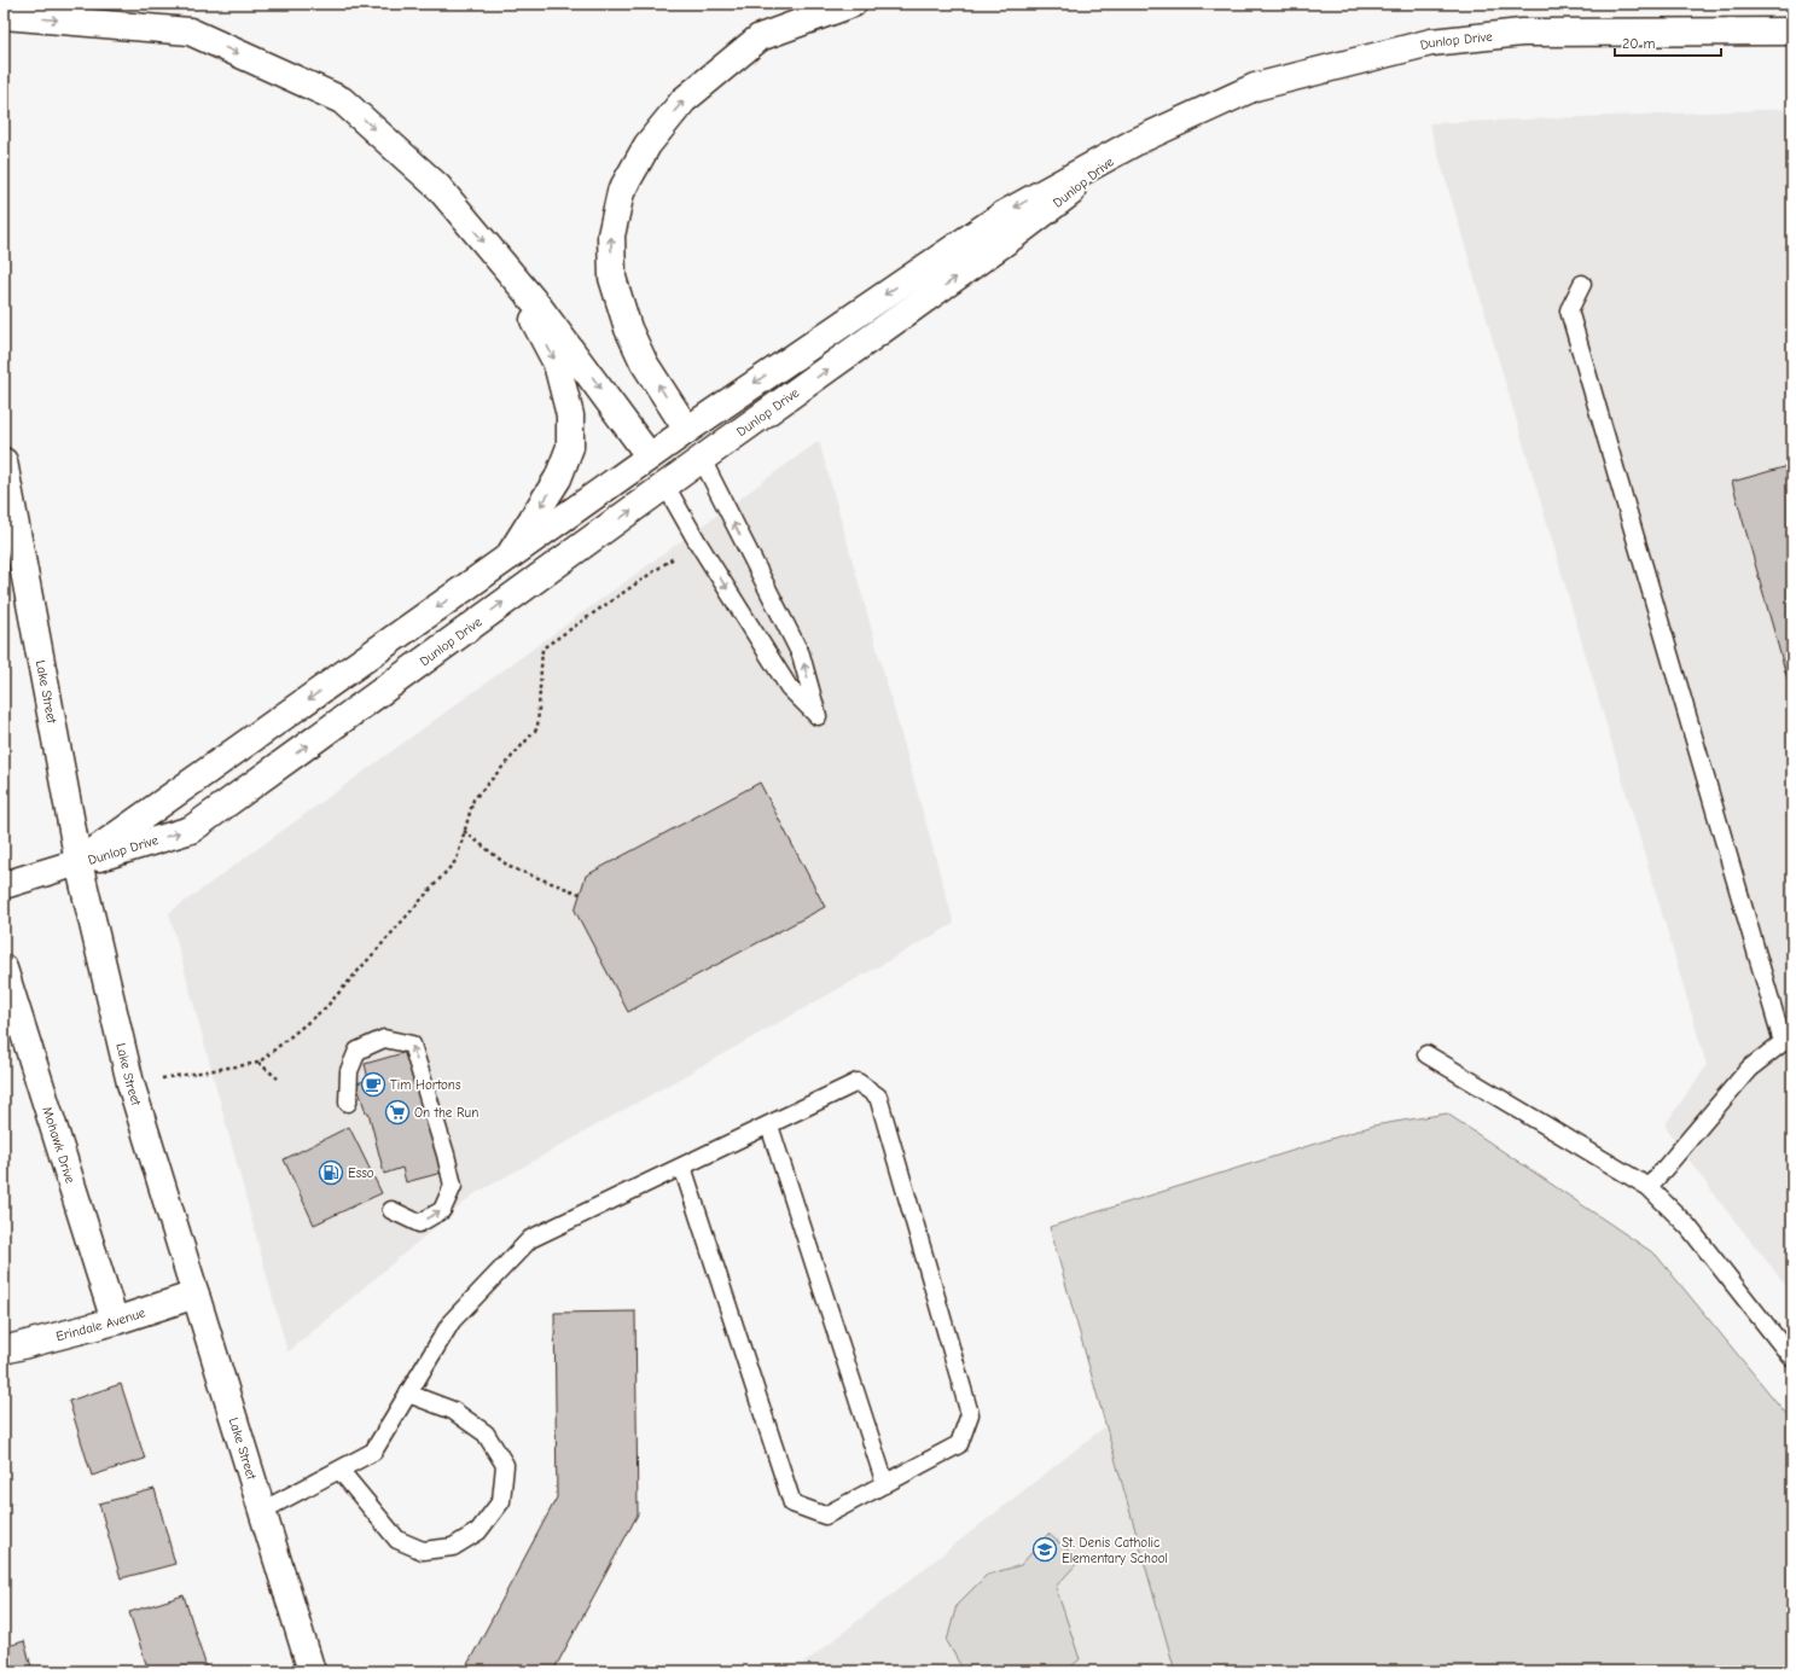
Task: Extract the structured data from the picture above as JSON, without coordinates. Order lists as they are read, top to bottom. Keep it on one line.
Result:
{"streets":{"main road":["Dunlop Drive","Lake Street","Mohawk Drive","Erindale Avenue"]},"crossings":[["Dunlop Drive","Lake Street"],["Lake Street","Erindale Avenue"],["Mohawk Drive","Erindale Avenue"]],"places":{"cafe":["Tim Hortons"],"supermarket":["On the Run"],"fuel station":["Esso"],"school or university":["St. Denis Catholic Elementary School"]},"scale_bar":"20 m"}
